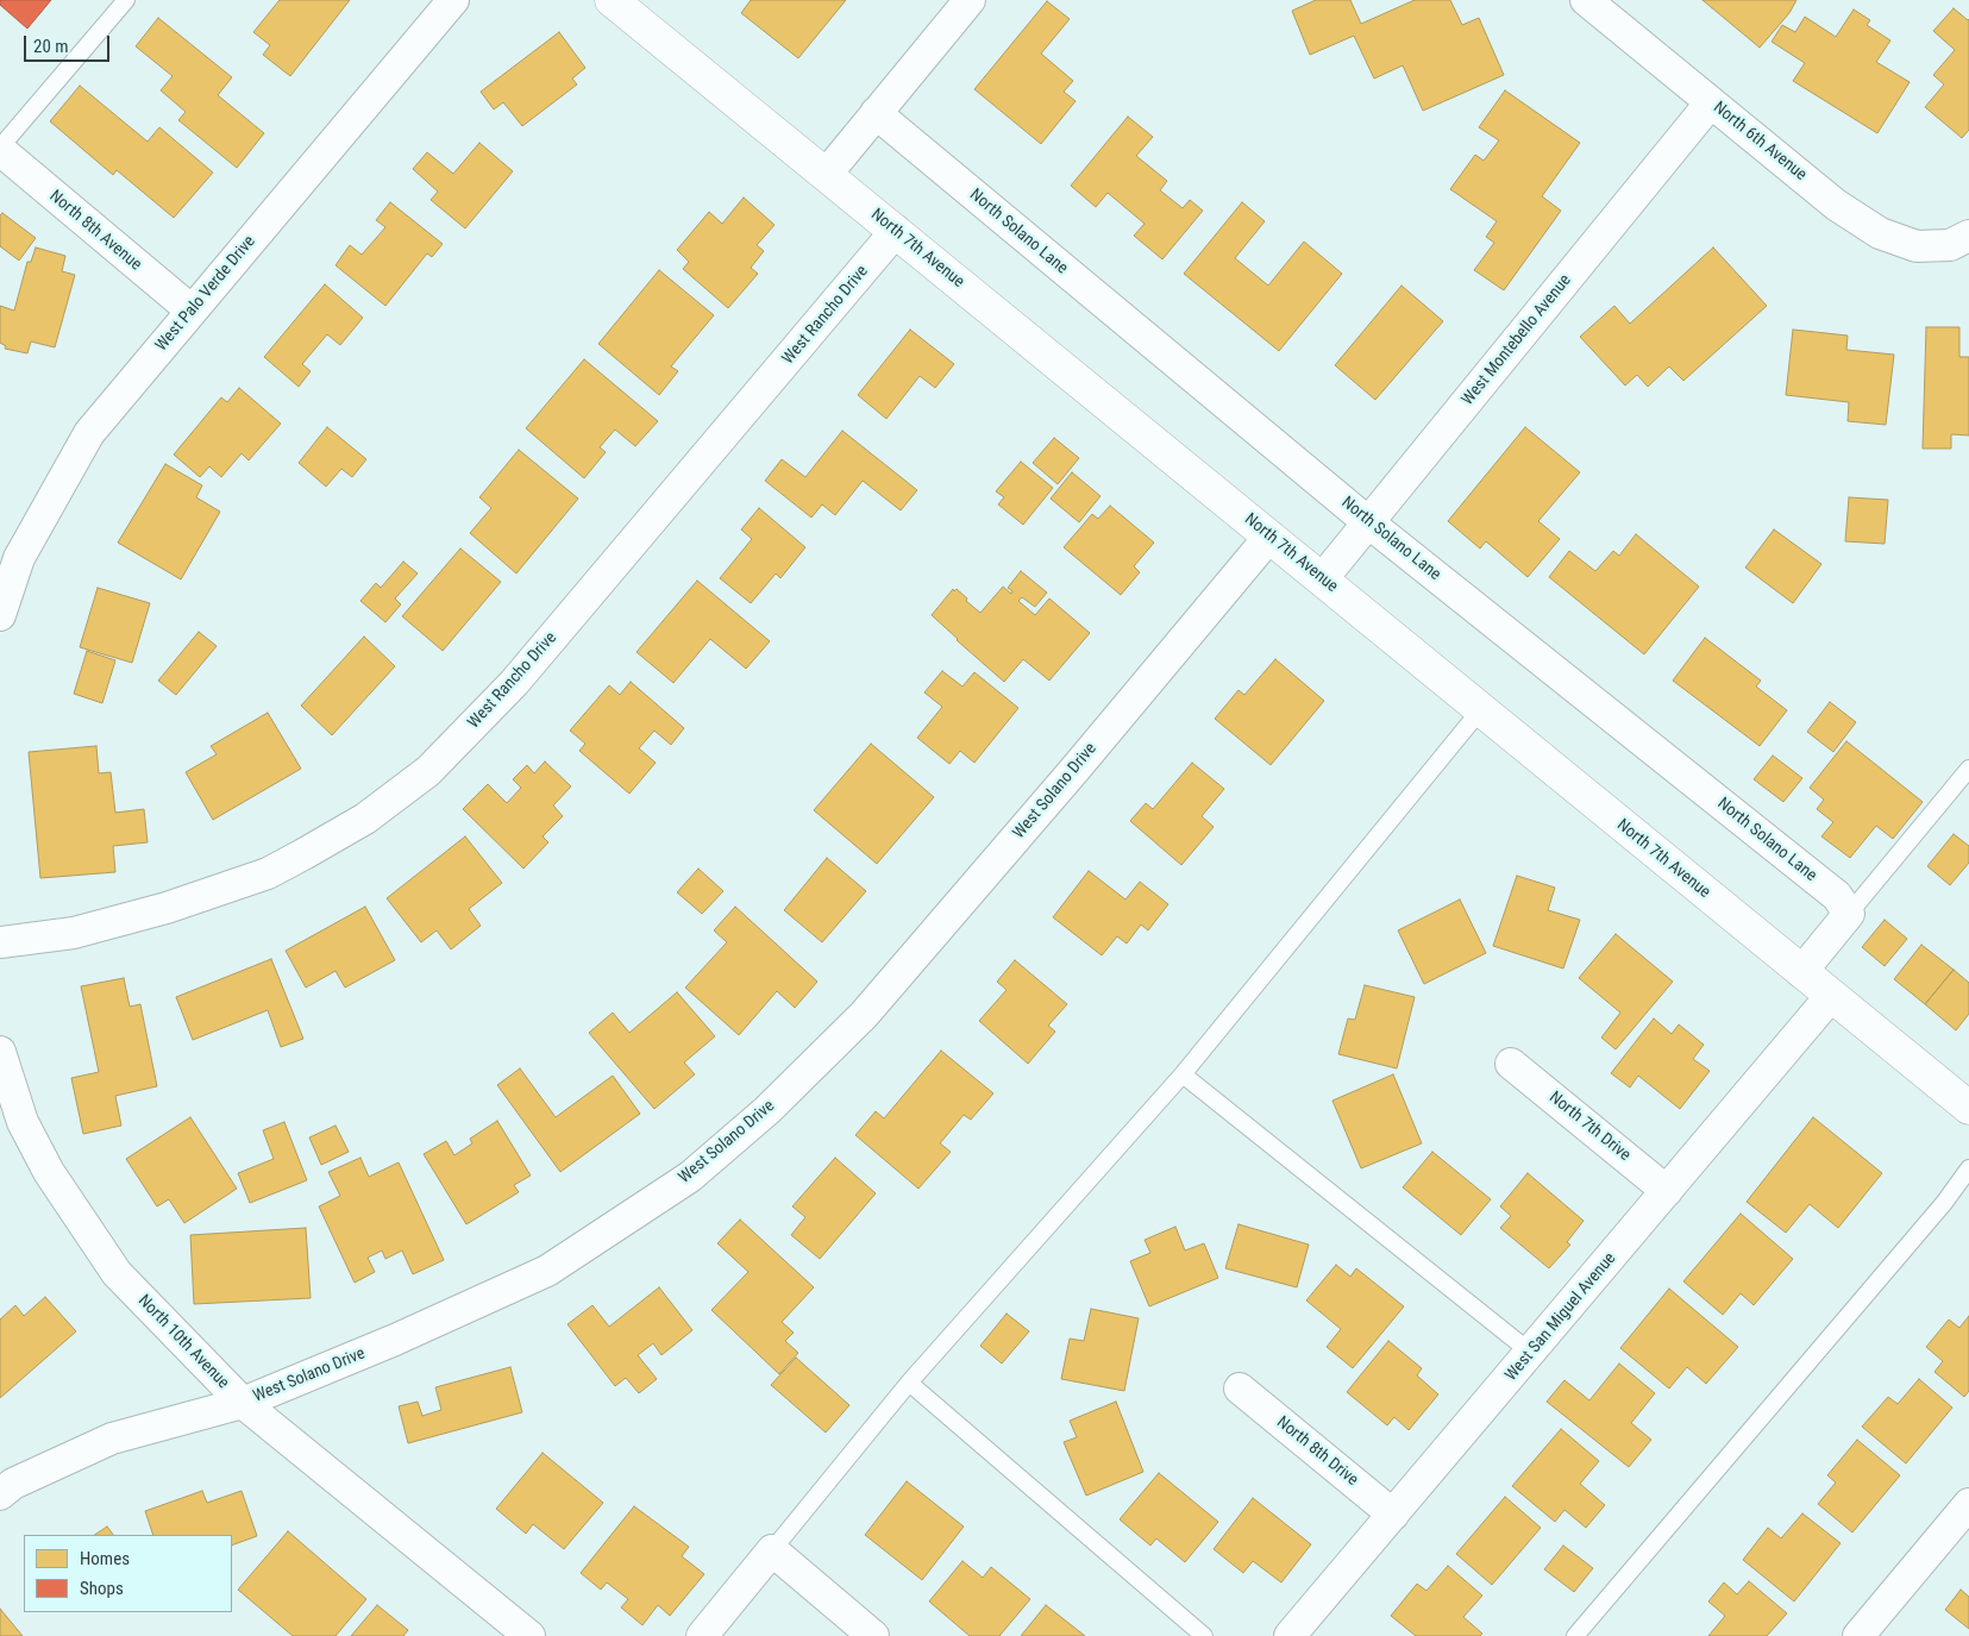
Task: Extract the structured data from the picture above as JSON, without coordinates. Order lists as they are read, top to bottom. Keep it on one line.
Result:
{"streets":{"main road":["North 7th Avenue"],"street":["North 6th Avenue","North 8th Avenue","North Solano Lane","West Palo Verde Drive","West Rancho Drive","West Montebello Avenue","West Solano Drive","North 7th Drive","West San Miguel Avenue","North 10th Avenue","North 8th Drive"]},"crossings":[["North 6th Avenue","West Montebello Avenue"],["North 8th Avenue","West Palo Verde Drive"],["North Solano Lane","West Montebello Avenue"],["North 7th Avenue","West Rancho Drive"],["North 7th Avenue","West Montebello Avenue"],["North 7th Avenue","West Solano Drive"],["North 7th Avenue","West San Miguel Avenue"],["West Solano Drive","North 10th Avenue"],["North 7th Drive","West San Miguel Avenue"],["West San Miguel Avenue","North 8th Drive"]],"legend":["Homes","Shops"],"scale_bar":"20 m"}
